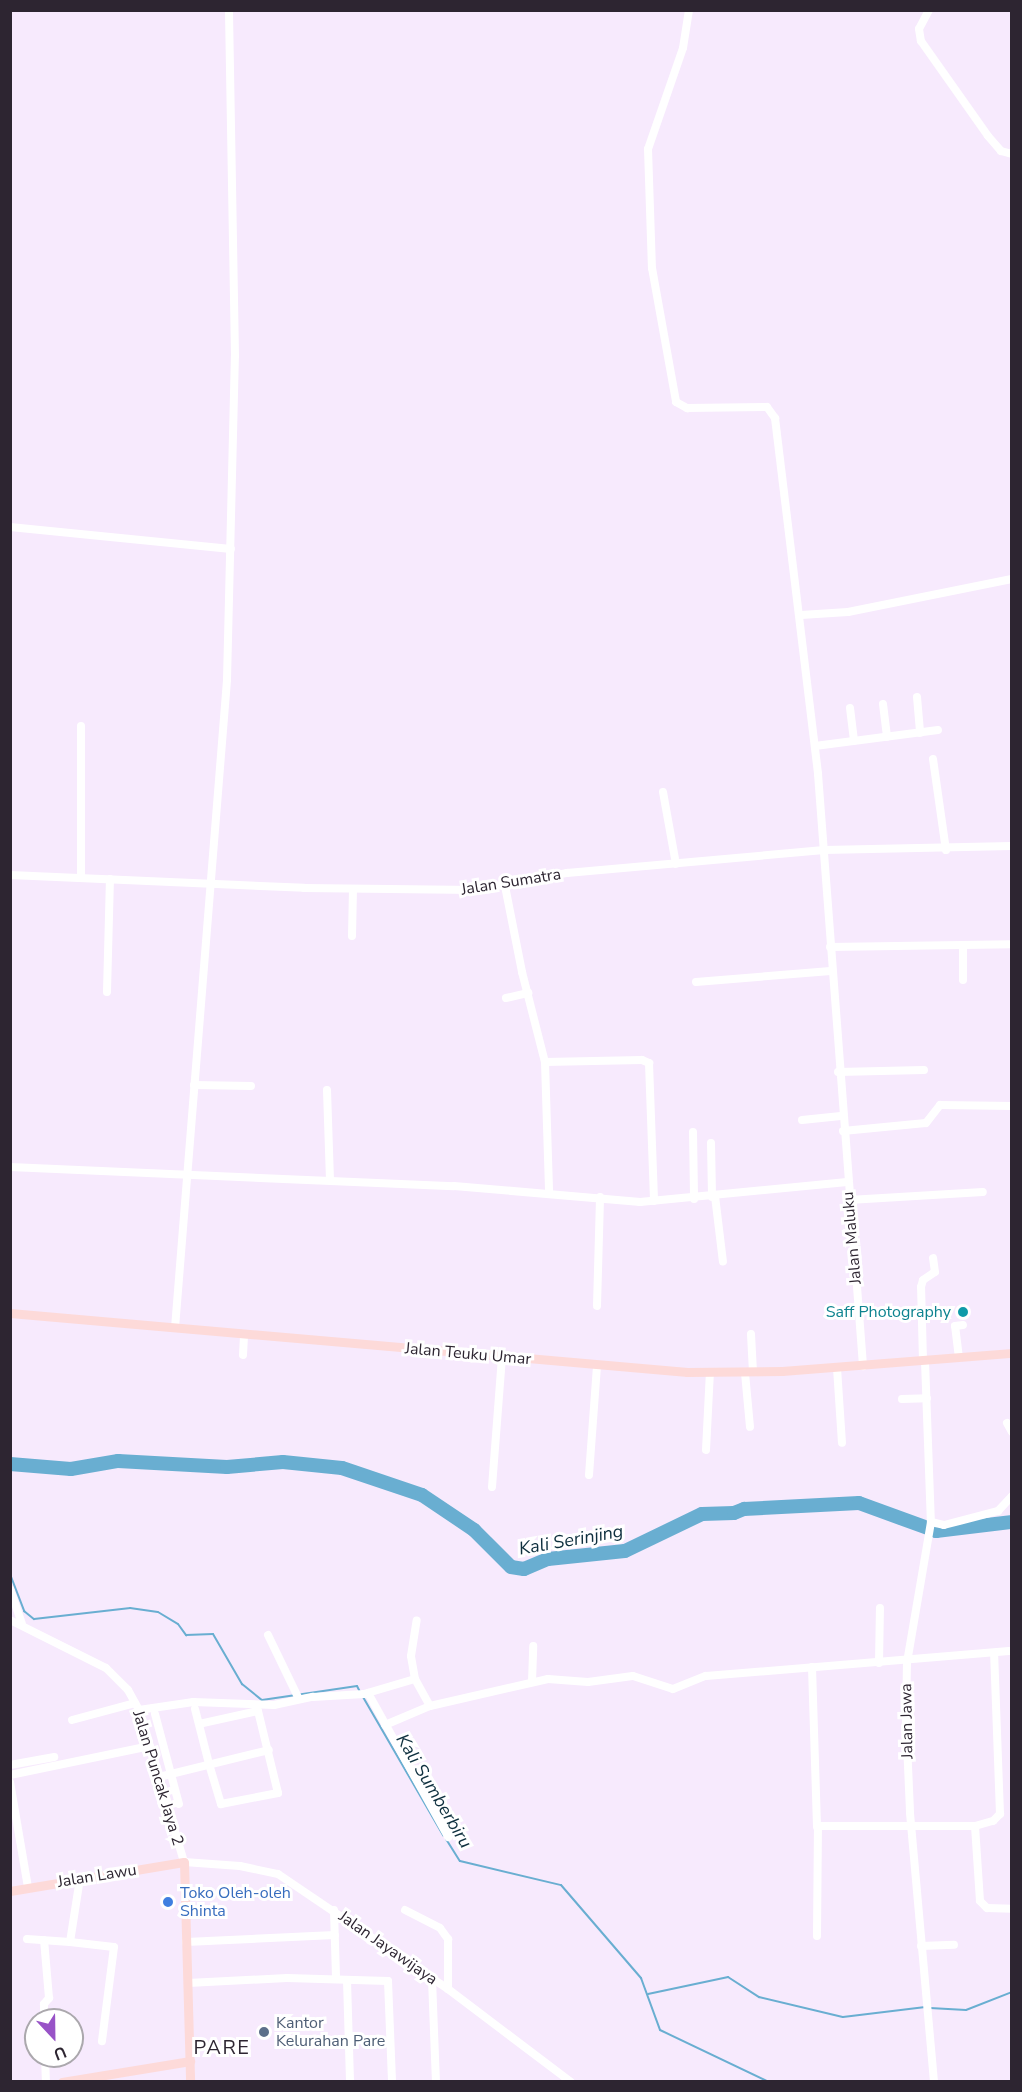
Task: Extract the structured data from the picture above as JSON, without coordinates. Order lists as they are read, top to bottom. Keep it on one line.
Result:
{"streets":{"main road":["Jalan Teuku Umar","Jalan Lawu"],"street":["Jalan Sumatra","Jalan Maluku","Jalan Jawa","Jalan Puncak Jaya 2","Jalan Jayawijaya"]},"crossings":[["Jalan Sumatra","Jalan Maluku"],["Jalan Maluku","Jalan Teuku Umar"],["Jalan Teuku Umar","Jalan Jawa"],["Jalan Puncak Jaya 2","Jalan Lawu"],["Jalan Puncak Jaya 2","Jalan Jayawijaya"],["Jalan Lawu","Jalan Jayawijaya"]],"districts":["PARE"],"water":["Kali Serinjing","Kali Sumberbiru"],"places":["Saff Photography","Toko Oleh-oleh Shinta","Kantor Kelurahan Pare"],"north":"bottom"}
